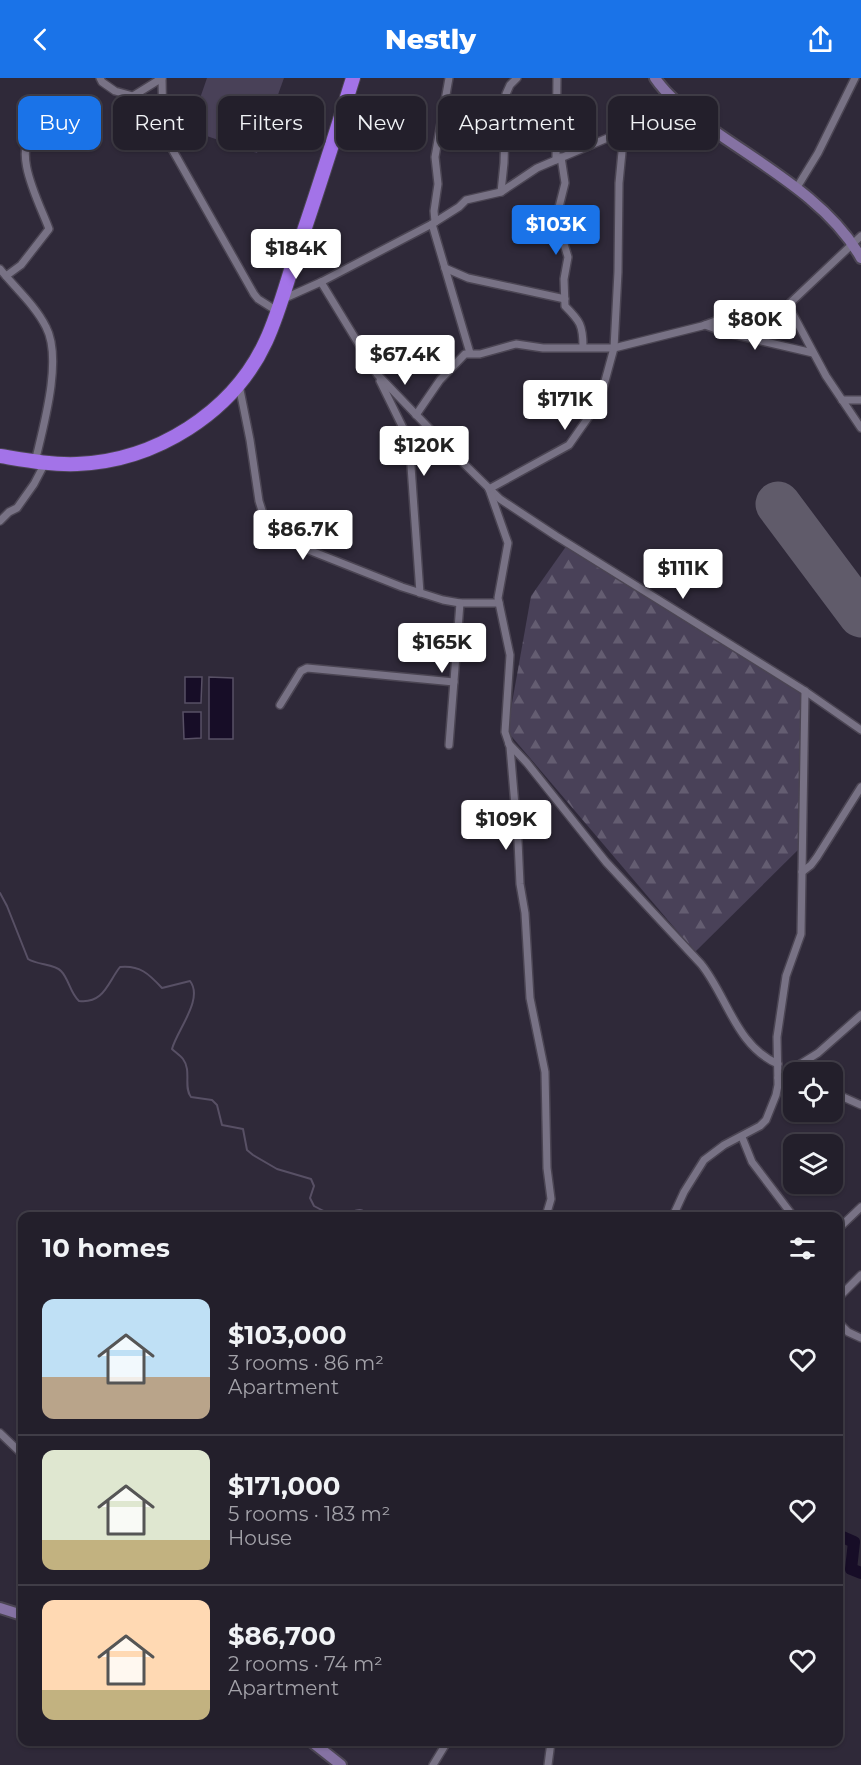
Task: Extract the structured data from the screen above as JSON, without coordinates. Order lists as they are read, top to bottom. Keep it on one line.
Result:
{"page":{"header":"Nestly","chip":["Buy","Rent","Filters","New","Apartment","House"],"price":["$103K","$184K","$80K","$67.4K","$171K","$120K","$86.7K","$111K","$165K","$109K"],"heading":"10 homes","list":[{"name":"$103,000","note":"3 rooms · 86 m² · Apartment"},{"name":"$171,000","note":"5 rooms · 183 m² · House"},{"name":"$86,700","note":"2 rooms · 74 m² · Apartment"}]}}
